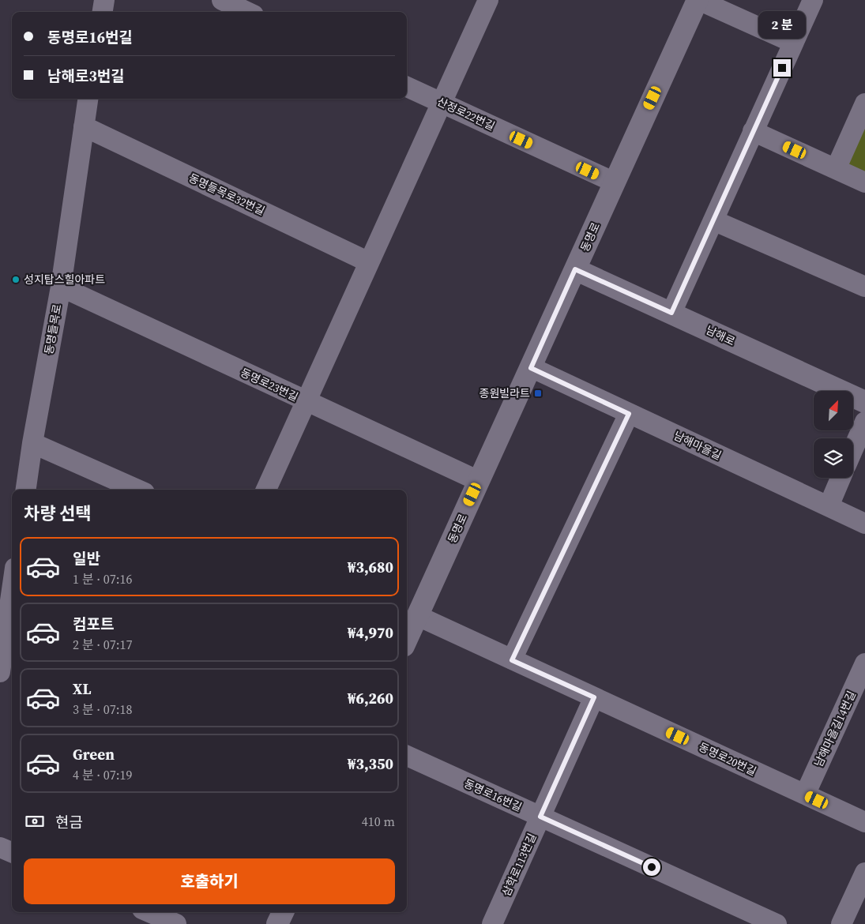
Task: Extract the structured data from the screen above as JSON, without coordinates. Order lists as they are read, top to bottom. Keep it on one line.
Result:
{"streets":{"street":["산정로22번길","동명들목로32번길","동명로","동명들목로","남해로","동명로23번길","남해마을길","남해마을길14번길","동명로20번길","동명로16번길","삼학로113번길"]},"crossings":[["산정로22번길","동명로"],["동명들목로32번길","동명들목로"],["동명로","남해로"],["동명로","동명로23번길"],["동명로","남해마을길"],["동명로","동명로20번길"],["동명들목로","동명로23번길"],["남해마을길14번길","동명로20번길"],["동명로20번길","삼학로113번길"],["동명로16번길","삼학로113번길"]],"places":{"other":["성지탑스힐아파트"],"transit":["종원빌라트"]},"north":"top right","page":{"bubble":"2 분","banner":["동명로16번길","남해로3번길"],"heading":"차량 선택","list":[{"name":"일반","note":"1 분 · 07:16","value":"₩3,680"},{"name":"컴포트","note":"2 분 · 07:17","value":"₩4,970"},{"name":"XL","note":"3 분 · 07:18","value":"₩6,260"},{"name":"Green","note":"4 분 · 07:19","value":"₩3,350"}],"pay":["현금","410 m"],"buttons":"호출하기"}}
